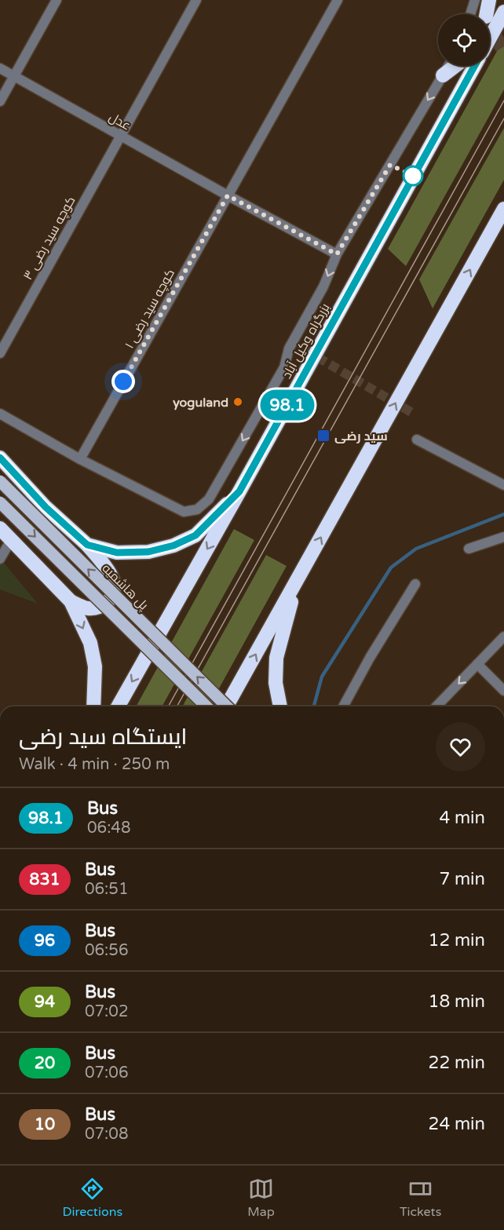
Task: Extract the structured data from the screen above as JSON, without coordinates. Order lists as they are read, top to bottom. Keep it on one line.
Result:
{"streets":{"highway":["بزرگراه وکیل آباد"],"main road":["پل هاشمیه"],"street":["عدل","کوچه سید رضی ۳","کوچه سید رضی ۱"]},"crossings":[["عدل","کوچه سید رضی ۳"],["عدل","کوچه سید رضی ۱"]],"places":{"other":["yoguland"],"transit":["سید رضی"]},"lines":["bus line 98.1"],"page":{"on_map":"98.1","heading":["ایستگاه سید رضی","Walk · 4 min · 250 m"],"list":[{"mark":"98.1","name":"Bus","note":"06:48","value":"4 min"},{"mark":"831","name":"Bus","note":"06:51","value":"7 min"},{"mark":"96","name":"Bus","note":"06:56","value":"12 min"},{"mark":"94","name":"Bus","note":"07:02","value":"18 min"},{"mark":"20","name":"Bus","note":"07:06","value":"22 min"},{"mark":"10","name":"Bus","note":"07:08","value":"24 min"}],"tabs":["Directions","Map","Tickets"]}}
